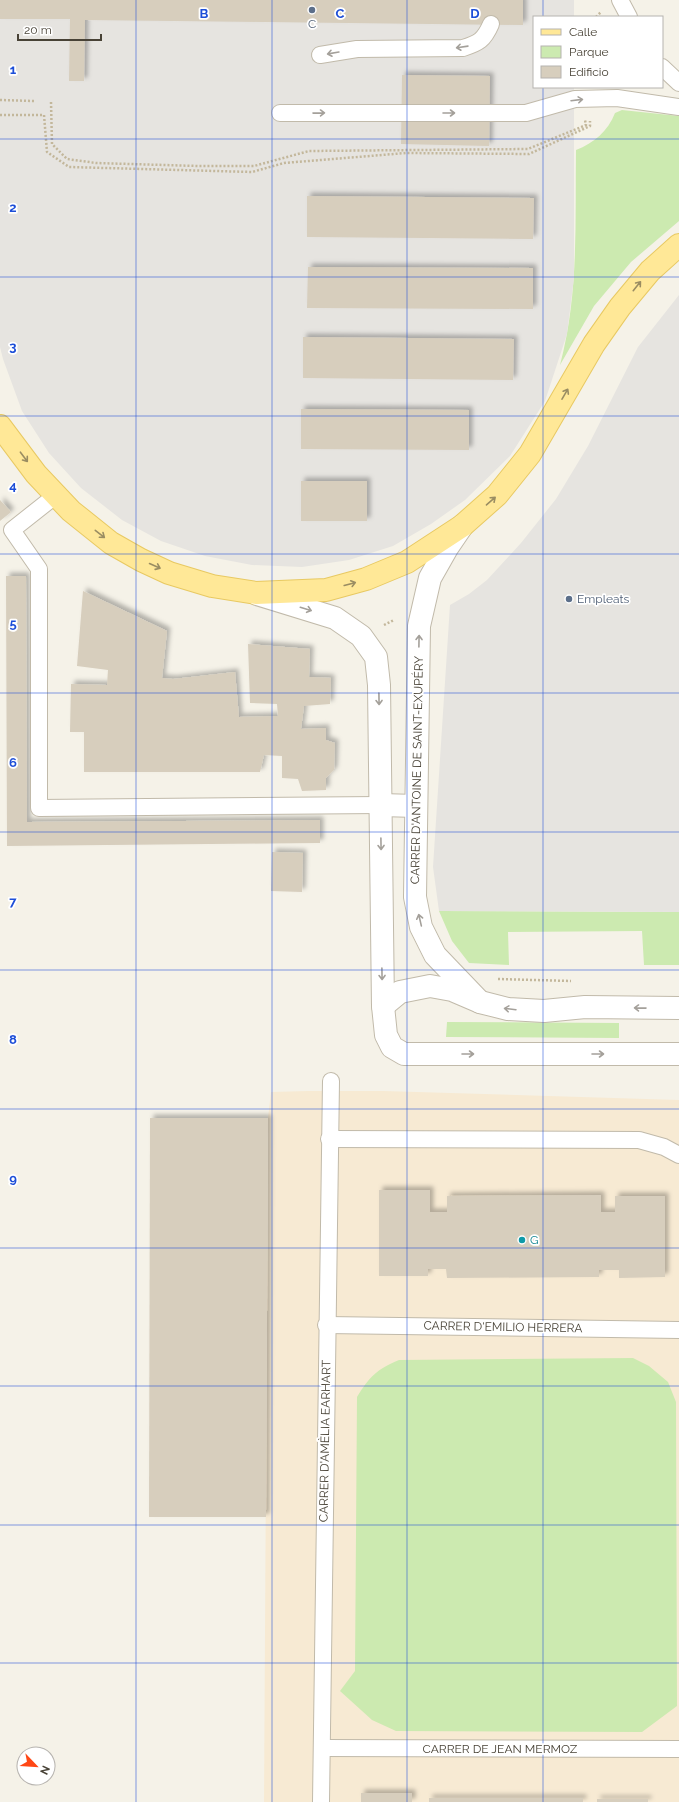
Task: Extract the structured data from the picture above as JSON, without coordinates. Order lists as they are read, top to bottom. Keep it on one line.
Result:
{"streets":{"street":["CARRER D'ANTOINE DE SAINT-EXUPÉRY"],"lane":["CARRER D'EMILIO HERRERA","CARRER D'AMÈLIA EARHART","CARRER DE JEAN MERMOZ"]},"crossings":[["CARRER D'EMILIO HERRERA","CARRER D'AMÈLIA EARHART"],["CARRER D'AMÈLIA EARHART","CARRER DE JEAN MERMOZ"]],"places":["C","Empleats","G"],"legend":["Calle","Parque","Edificio"],"scale_bar":"20 m","north":"bottom right","grid":{"columns":["B","C","D"],"rows":["1","2","3","4","5","6","7","8","9"]}}
